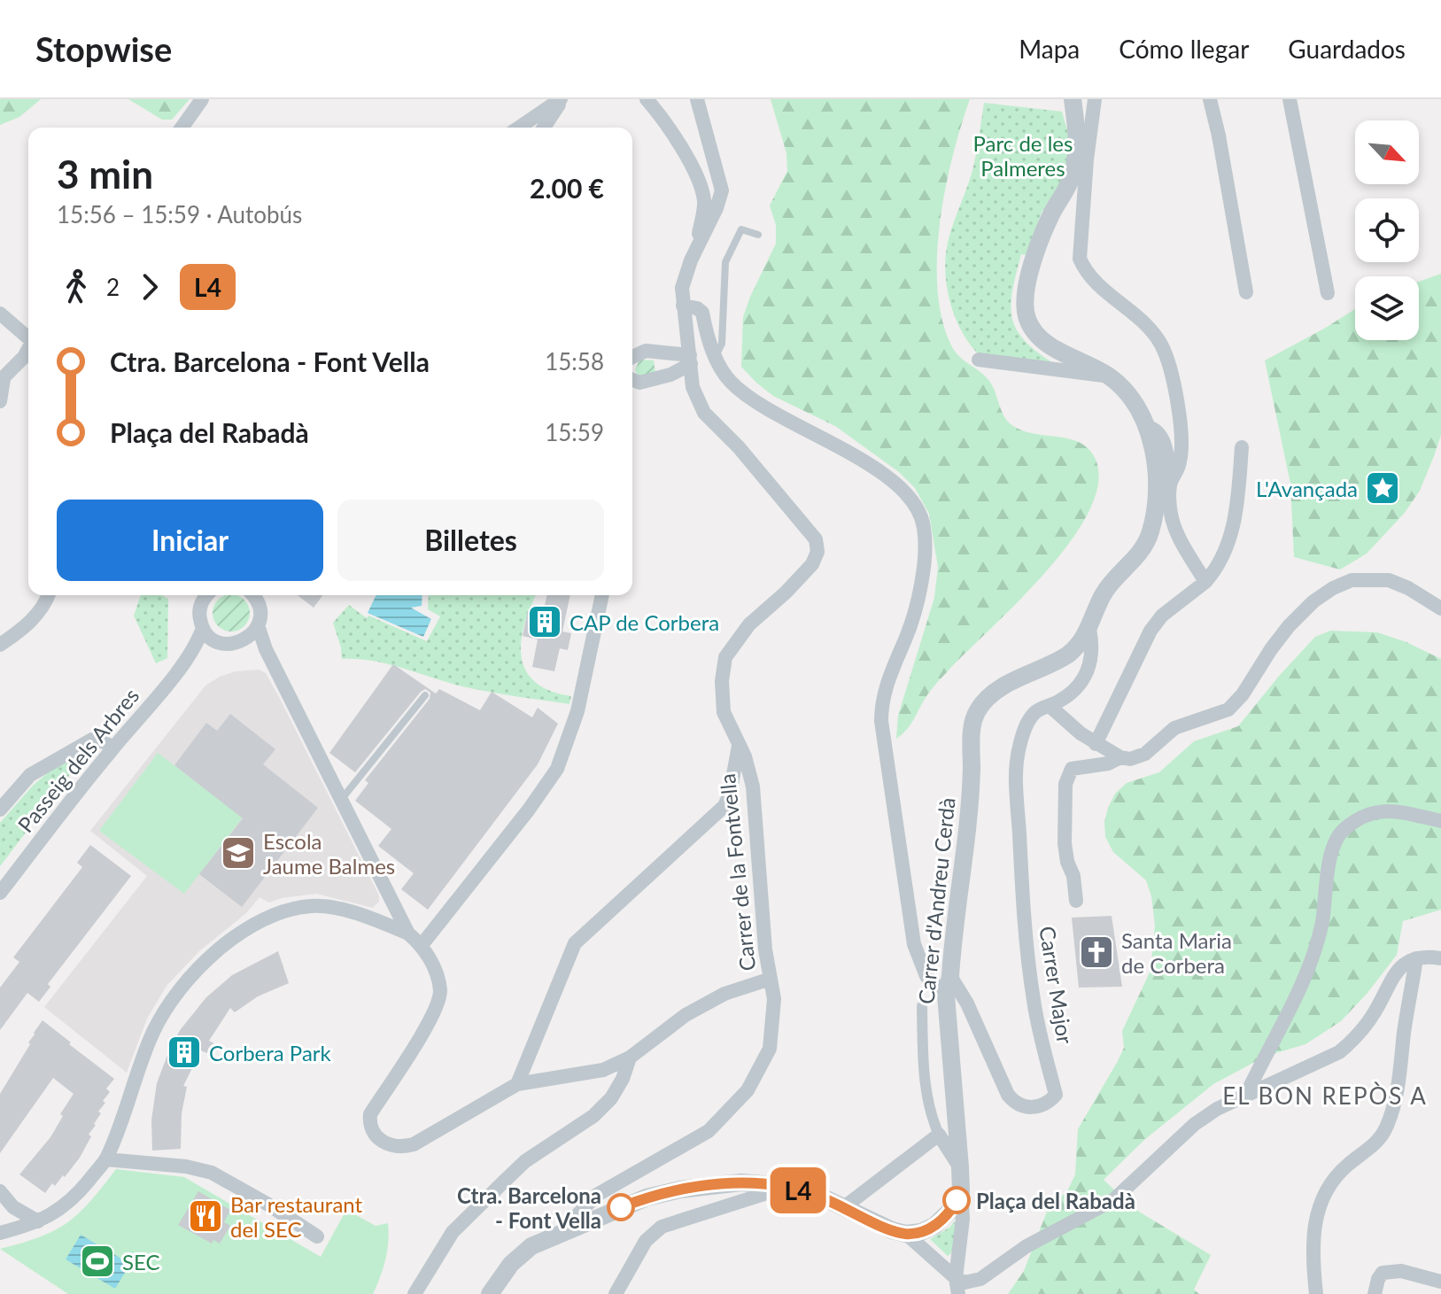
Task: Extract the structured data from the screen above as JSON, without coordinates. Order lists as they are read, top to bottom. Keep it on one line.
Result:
{"streets":{"street":["Passeig dels Arbres","Carrer de la Fontvella","Carrer d'Andreu Cerdà","Carrer Major"]},"crossings":[["Carrer d'Andreu Cerdà","Carrer Major"]],"districts":["EL BON REPÒS A"],"parks":["Parc de les Palmeres"],"places":{"place":["L'Avançada"],"building":["CAP de Corbera","Corbera Park"],"school or university":["Escola Jaume Balmes"],"church":["Santa Maria de Corbera"],"other":["Plaça del Rabadà","Ctra. Barcelona - Font Vella"],"restaurant":["Bar restaurant del SEC"],"sports":["SEC"]},"lines":["bus line L4"],"north":"bottom right","page":{"header":"Stopwise","nav":["Mapa","Cómo llegar","Guardados"],"on_map":"L4","heading":["3 min","15:56 – 15:59 · Autobús","2.00 €"],"legs":["2","L4"],"list":[{"name":"Ctra. Barcelona - Font Vella","value":"15:58"},{"name":"Plaça del Rabadà","value":"15:59"}],"buttons":["Iniciar","Billetes"]}}
